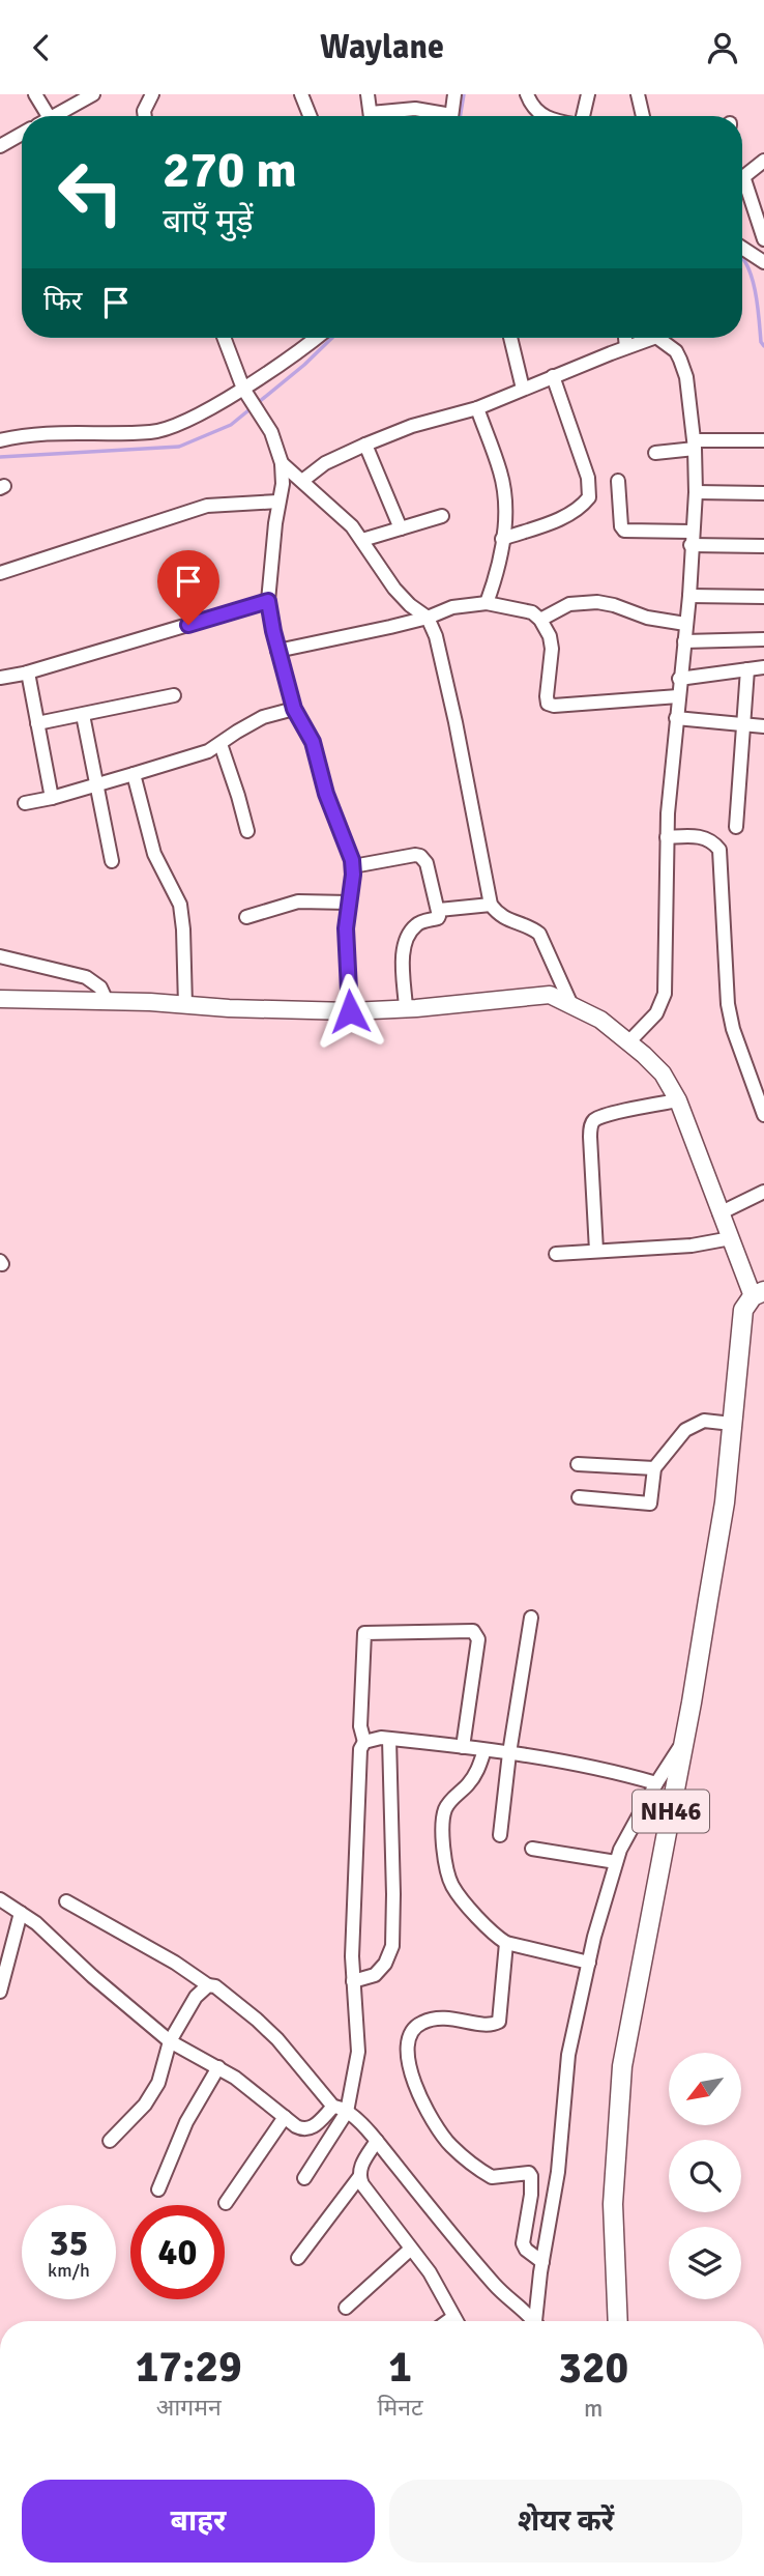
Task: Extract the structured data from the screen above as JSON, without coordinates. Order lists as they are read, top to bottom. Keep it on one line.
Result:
{"streets":{"highway":["NH46"]},"north":"bottom left","page":{"header":"Waylane","turn":["270 m","बाएँ मुड़ें"],"then":"फिर","speed":"35 km/h","limit":"40","eta":["17:29","आगमन","1","मिनट","320","m"],"buttons":["बाहर","शेयर करें"]}}
